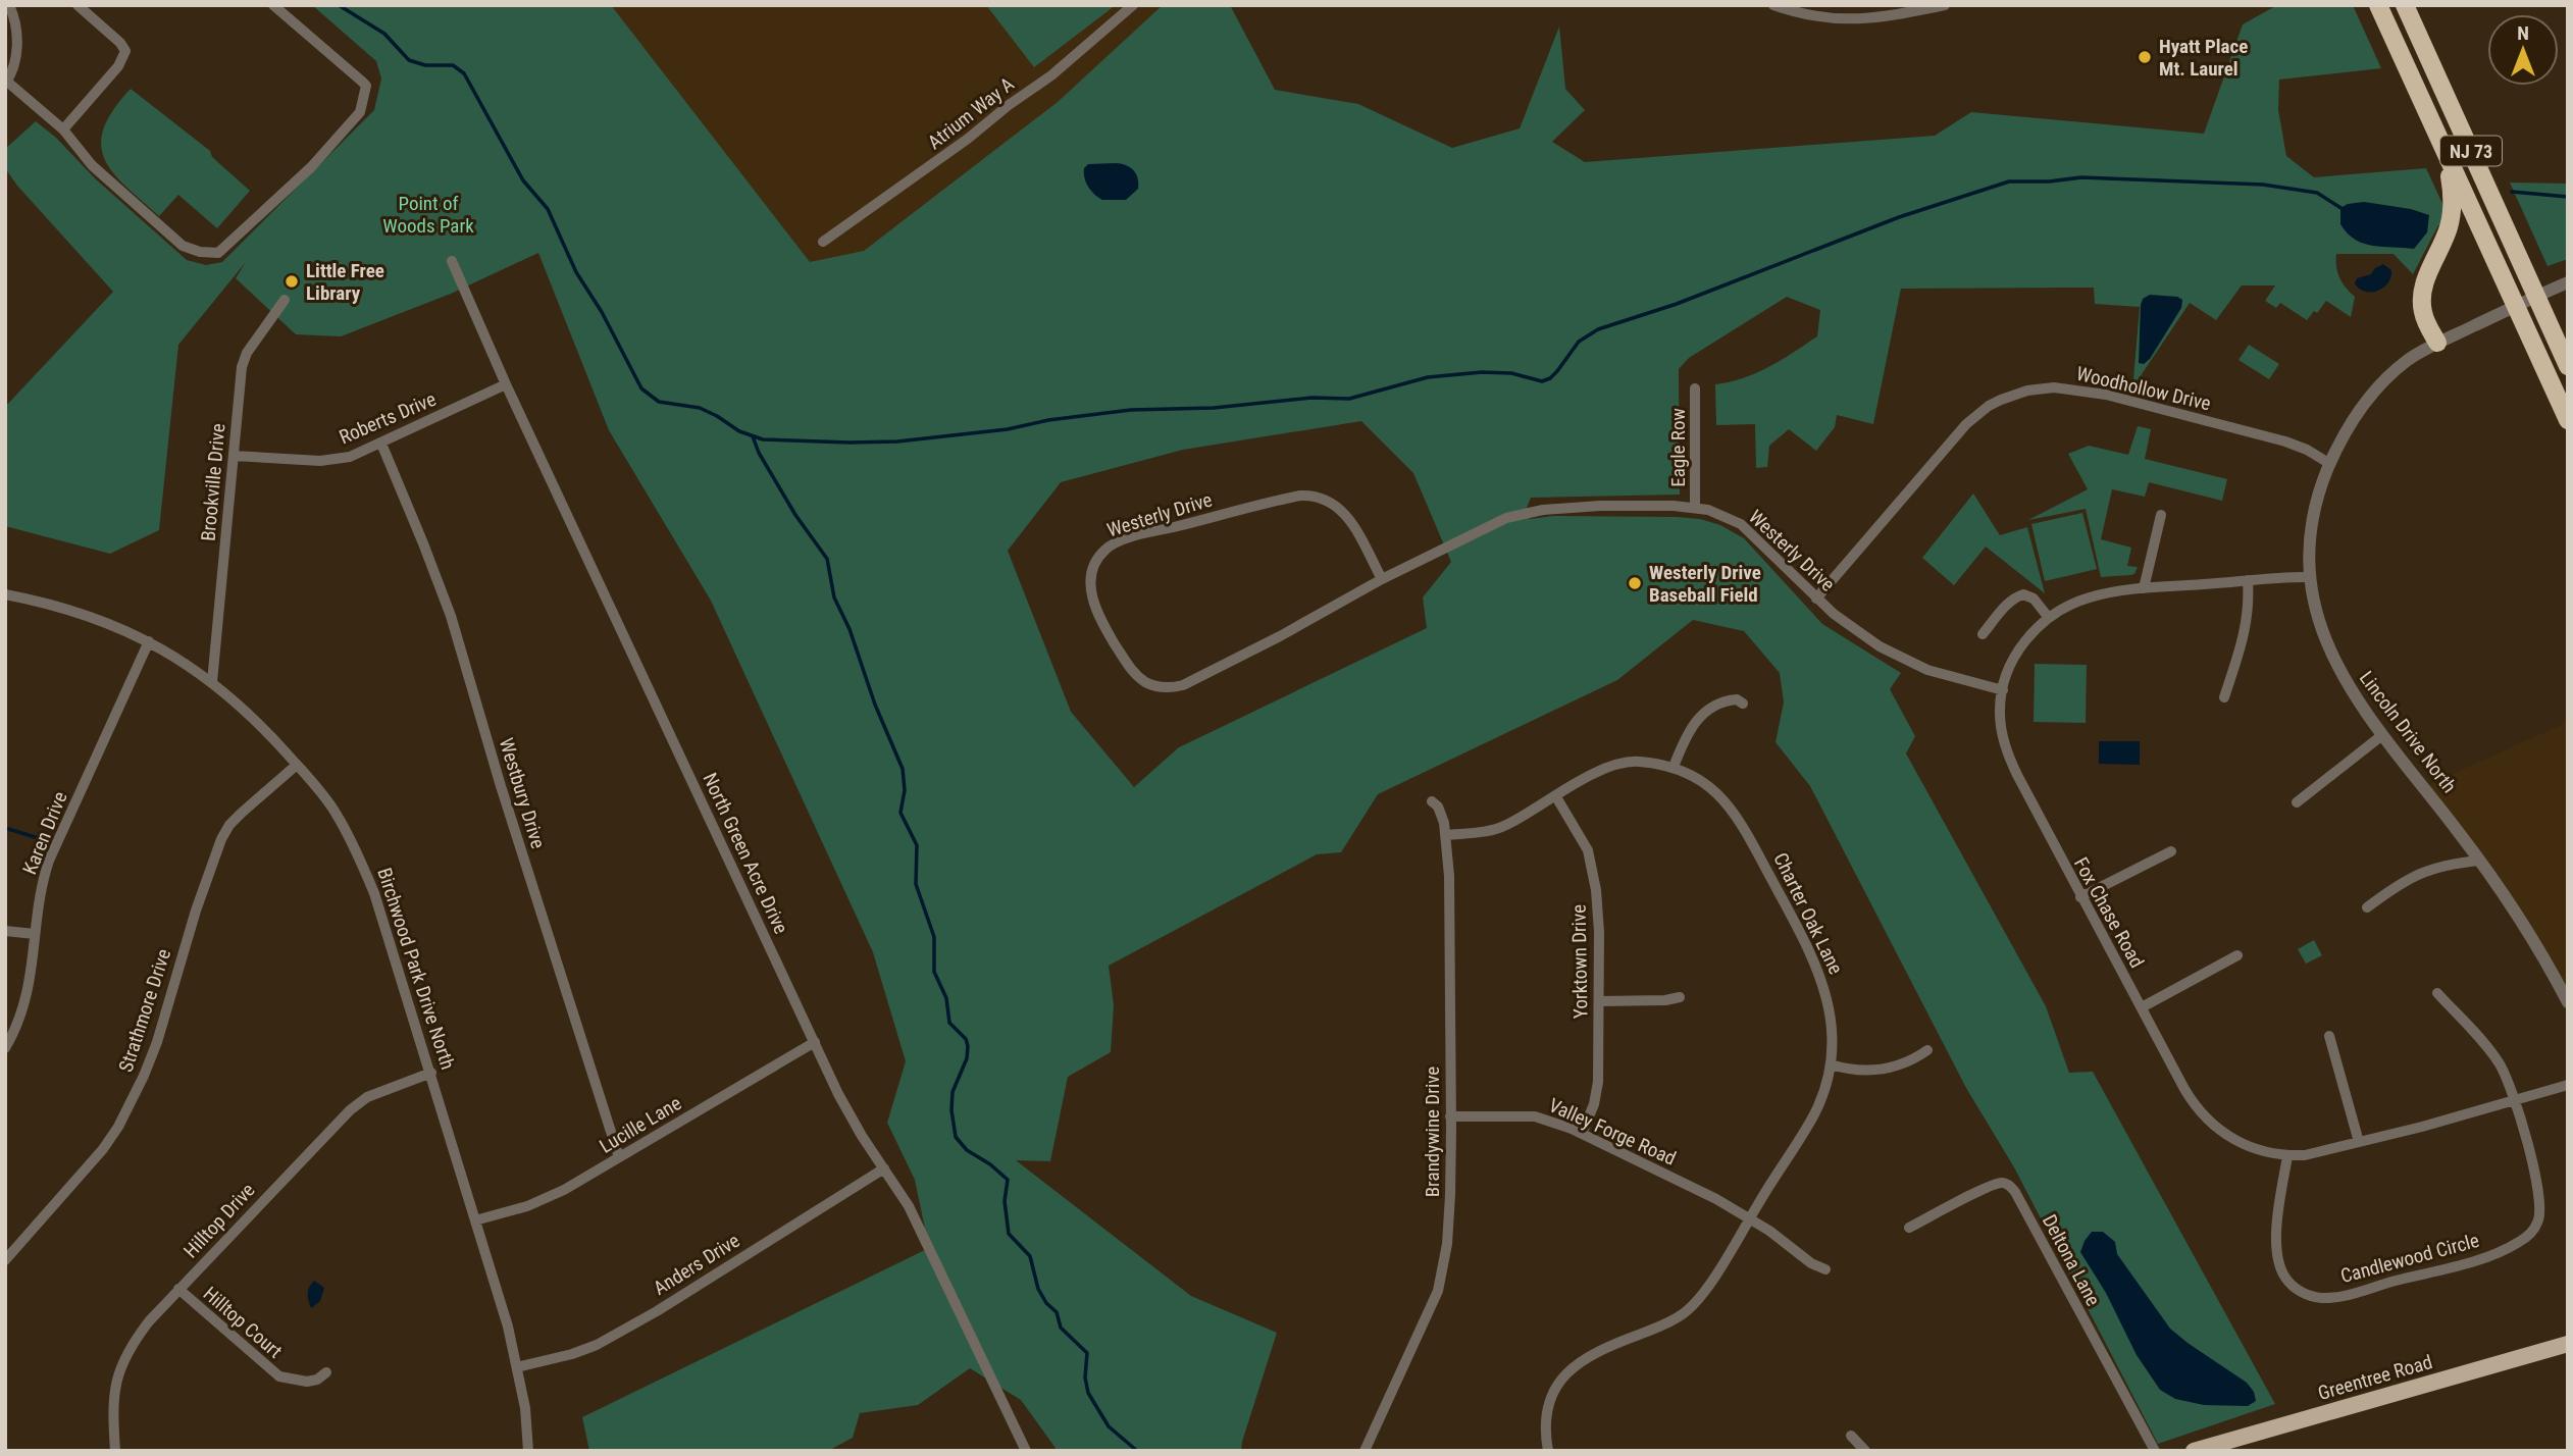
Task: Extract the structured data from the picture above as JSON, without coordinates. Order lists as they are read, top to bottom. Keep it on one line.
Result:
{"streets":{"highway":["NJ 73"],"main road":["Greentree Road"],"street":["Atrium Way A","Woodhollow Drive","Roberts Drive","Eagle Row","Brookville Drive","Westerly Drive","Lincoln Drive North","Westbury Drive","Karen Drive","North Green Acre Drive","Fox Chase Road","Charter Oak Lane","Yorktown Drive","Birchwood Park Drive North","Strathmore Drive","Lucille Lane","Brandywine Drive","Valley Forge Road","Hilltop Drive","Candlewood Circle","Deltona Lane","Anders Drive","Hilltop Court"]},"crossings":[["NJ 73","Lincoln Drive North"],["Woodhollow Drive","Westerly Drive"],["Woodhollow Drive","Lincoln Drive North"],["Roberts Drive","Brookville Drive"],["Roberts Drive","Westbury Drive"],["Roberts Drive","North Green Acre Drive"],["Eagle Row","Westerly Drive"],["Brookville Drive","Birchwood Park Drive North"],["Westerly Drive","Fox Chase Road"],["Lincoln Drive North","Fox Chase Road"],["Westbury Drive","Lucille Lane"],["Karen Drive","Birchwood Park Drive North"],["North Green Acre Drive","Lucille Lane"],["North Green Acre Drive","Anders Drive"],["Fox Chase Road","Candlewood Circle"],["Charter Oak Lane","Yorktown Drive"],["Charter Oak Lane","Brandywine Drive"],["Charter Oak Lane","Valley Forge Road"],["Yorktown Drive","Valley Forge Road"],["Birchwood Park Drive North","Strathmore Drive"],["Birchwood Park Drive North","Lucille Lane"],["Birchwood Park Drive North","Hilltop Drive"],["Birchwood Park Drive North","Anders Drive"],["Brandywine Drive","Valley Forge Road"],["Hilltop Drive","Hilltop Court"]],"parks":["Point of Woods Park"],"places":["Hyatt Place Mt. Laurel","Little Free Library","Westerly Drive Baseball Field"],"north":"top"}
